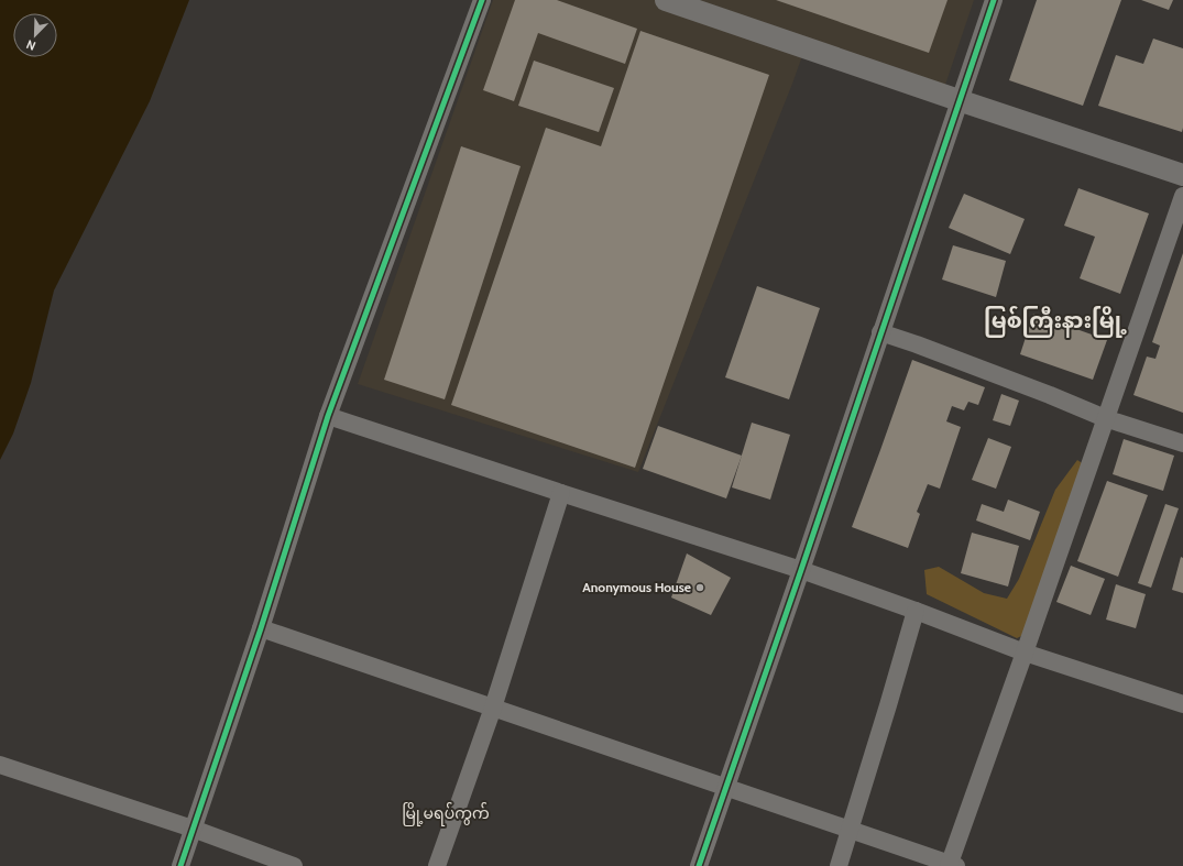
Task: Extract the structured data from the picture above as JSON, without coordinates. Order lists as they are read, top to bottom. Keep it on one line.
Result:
{"districts":["မြစ်ကြီးနားမြို့","မြို့မရပ်ကွက်"],"places":["Anonymous House"],"north":"bottom left"}
